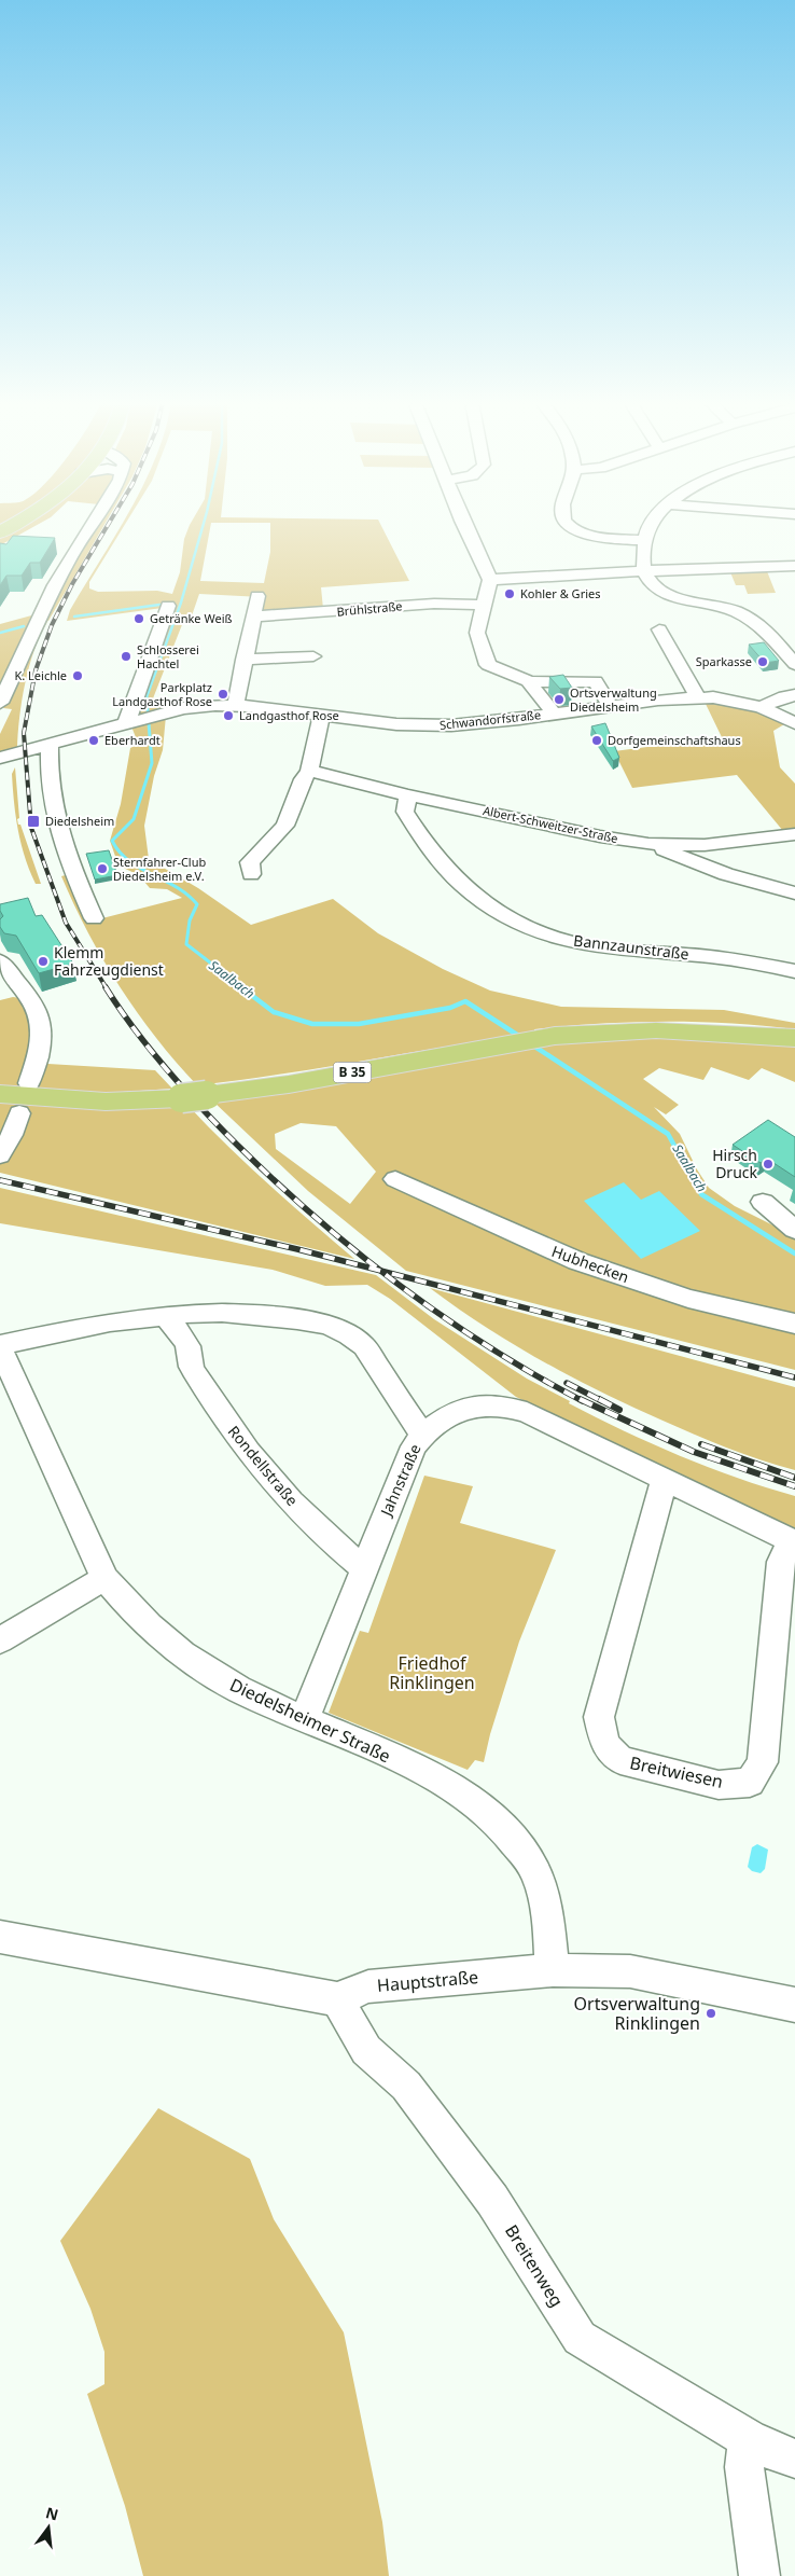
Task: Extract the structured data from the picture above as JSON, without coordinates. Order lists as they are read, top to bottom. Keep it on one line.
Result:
{"streets":{"main road":["B 35"],"street":["Brühlstraße","Schwandorfstraße","Albert-Schweitzer-Straße","Bannzaunstraße","Hubhecken","Rondellstraße","Jahnstraße","Diedelsheimer Straße","Breitwiesen","Hauptstraße","Breitenweg"]},"crossings":[["Albert-Schweitzer-Straße","Bannzaunstraße"],["Rondellstraße","Jahnstraße"],["Jahnstraße","Diedelsheimer Straße"],["Jahnstraße","Breitwiesen"],["Diedelsheimer Straße","Hauptstraße"],["Hauptstraße","Breitenweg"]],"water":["Saalbach"],"parks":["Friedhof Rinklingen"],"places":{"other":["Kohler & Gries","Getränke Weiß","Schlosserei Hachtel","Sparkasse","K. Leichle","Parkplatz Landgasthof Rose","Ortsverwaltung Diedelsheim","Landgasthof Rose","Eberhardt","Dorfgemeinschaftshaus","Sternfahrer-Club Diedelsheim e.V.","Klemm Fahrzeugdienst","Hirsch Druck","Ortsverwaltung Rinklingen"],"transit":["Diedelsheim"]},"north":"top"}
